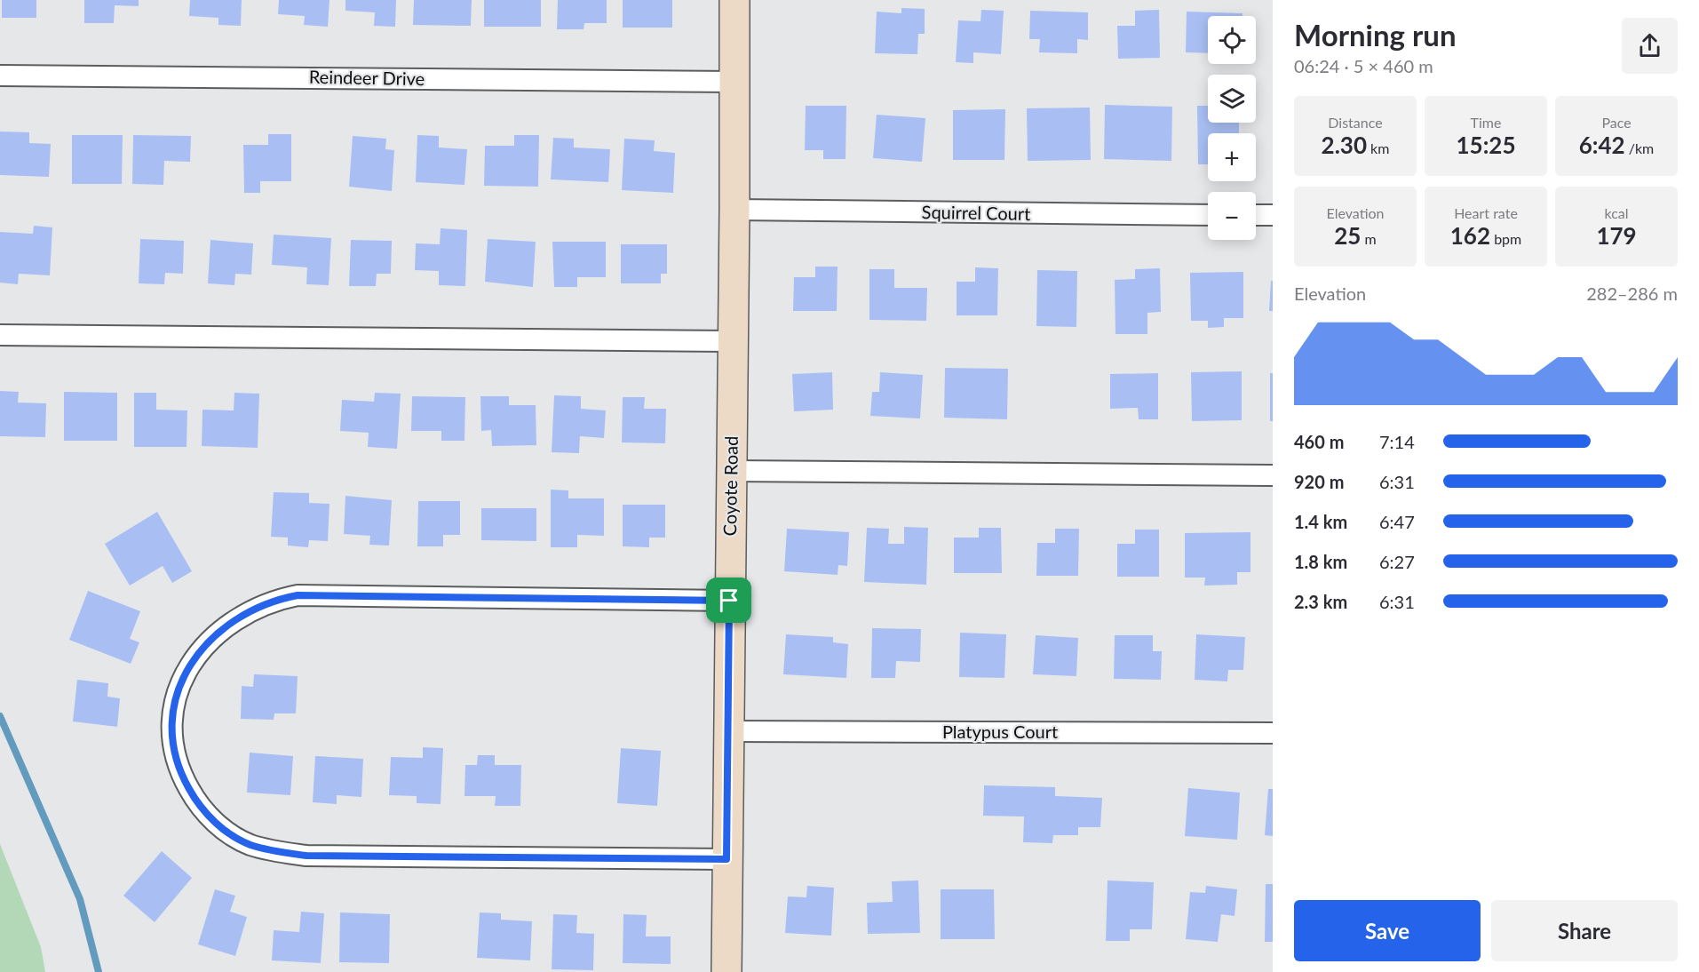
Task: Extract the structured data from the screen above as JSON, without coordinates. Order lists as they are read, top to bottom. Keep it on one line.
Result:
{"streets":{"street":["Reindeer Drive","Squirrel Court","Coyote Road","Platypus Court"]},"crossings":[["Reindeer Drive","Coyote Road"],["Squirrel Court","Coyote Road"],["Coyote Road","Platypus Court"]],"page":{"heading":["Morning run","06:24 · 5 × 460 m"],"map_buttons":["+","−"],"stats":[["Distance","2.30 km"],["Time","15:25"],["Pace","6:42 /km"],["Elevation","25 m"],["Heart rate","162 bpm"],["kcal","179"]],"chart":["Elevation","282–286 m"],"list":[{"name":"460 m","note":"7:14"},{"name":"920 m","note":"6:31"},{"name":"1.4 km","note":"6:47"},{"name":"1.8 km","note":"6:27"},{"name":"2.3 km","note":"6:31"}],"buttons":["Save","Share"]}}
